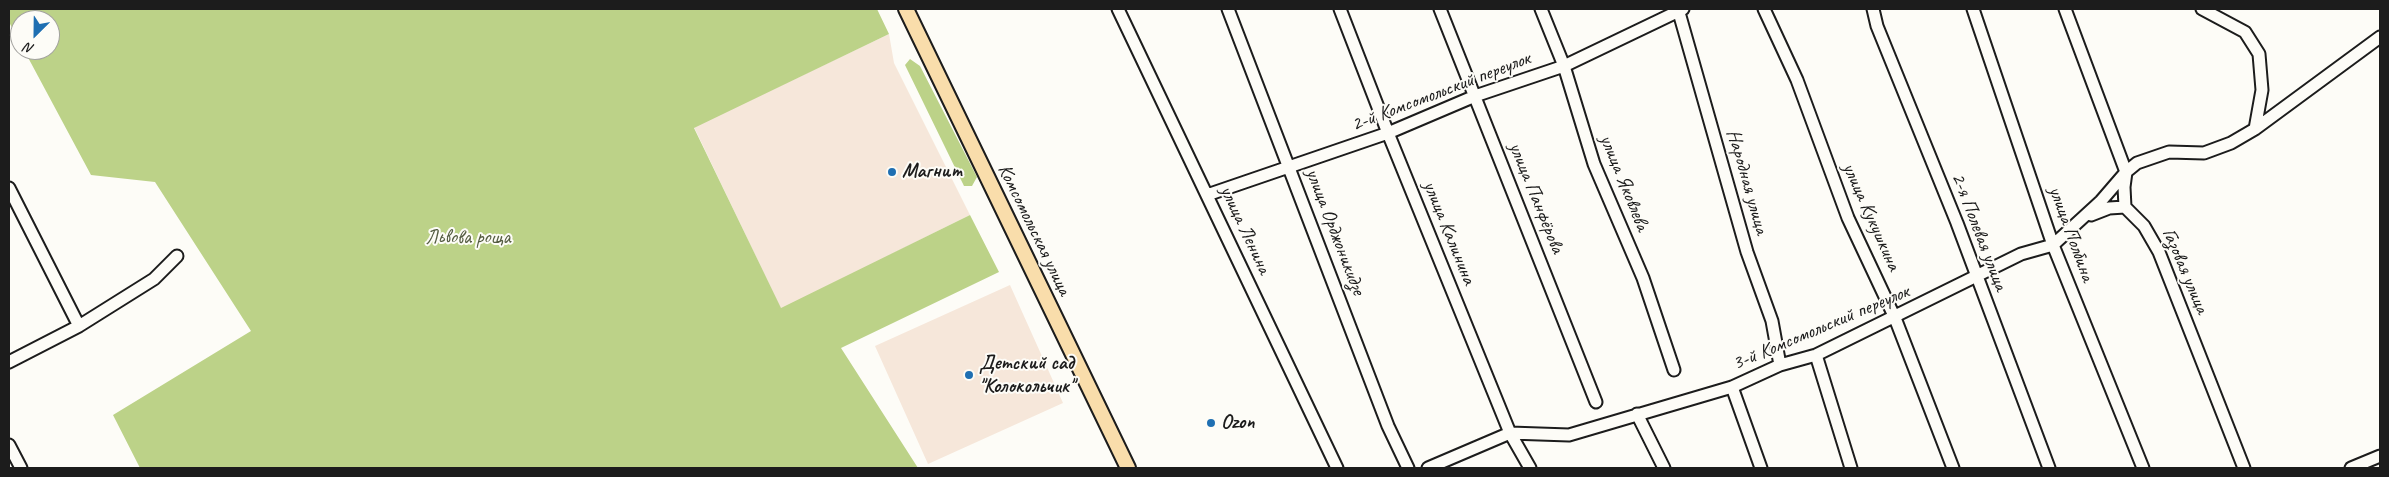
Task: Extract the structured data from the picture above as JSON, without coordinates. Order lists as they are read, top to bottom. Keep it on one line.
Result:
{"streets":{"main road":["Комсомольская улица"],"street":["2-й Комсомольский переулок","Народная улица","улица Яковлева","улица Панфёрова","улица Кукушкина","улица Ленина","улица Орджоникидзе","2-я Полевая улица","улица Калинина","улица Полбина","Газовая улица","3-й Комсомольский переулок"]},"crossings":[["2-й Комсомольский переулок","Народная улица"],["2-й Комсомольский переулок","улица Яковлева"],["2-й Комсомольский переулок","улица Панфёрова"],["2-й Комсомольский переулок","улица Ленина"],["2-й Комсомольский переулок","улица Орджоникидзе"],["2-й Комсомольский переулок","улица Калинина"],["Народная улица","3-й Комсомольский переулок"],["улица Кукушкина","3-й Комсомольский переулок"],["2-я Полевая улица","3-й Комсомольский переулок"],["улица Калинина","3-й Комсомольский переулок"],["улица Полбина","3-й Комсомольский переулок"]],"parks":["Львова роща"],"places":["Магнит","Детский сад \"Колокольчик\"","Ozon"],"north":"bottom left"}
